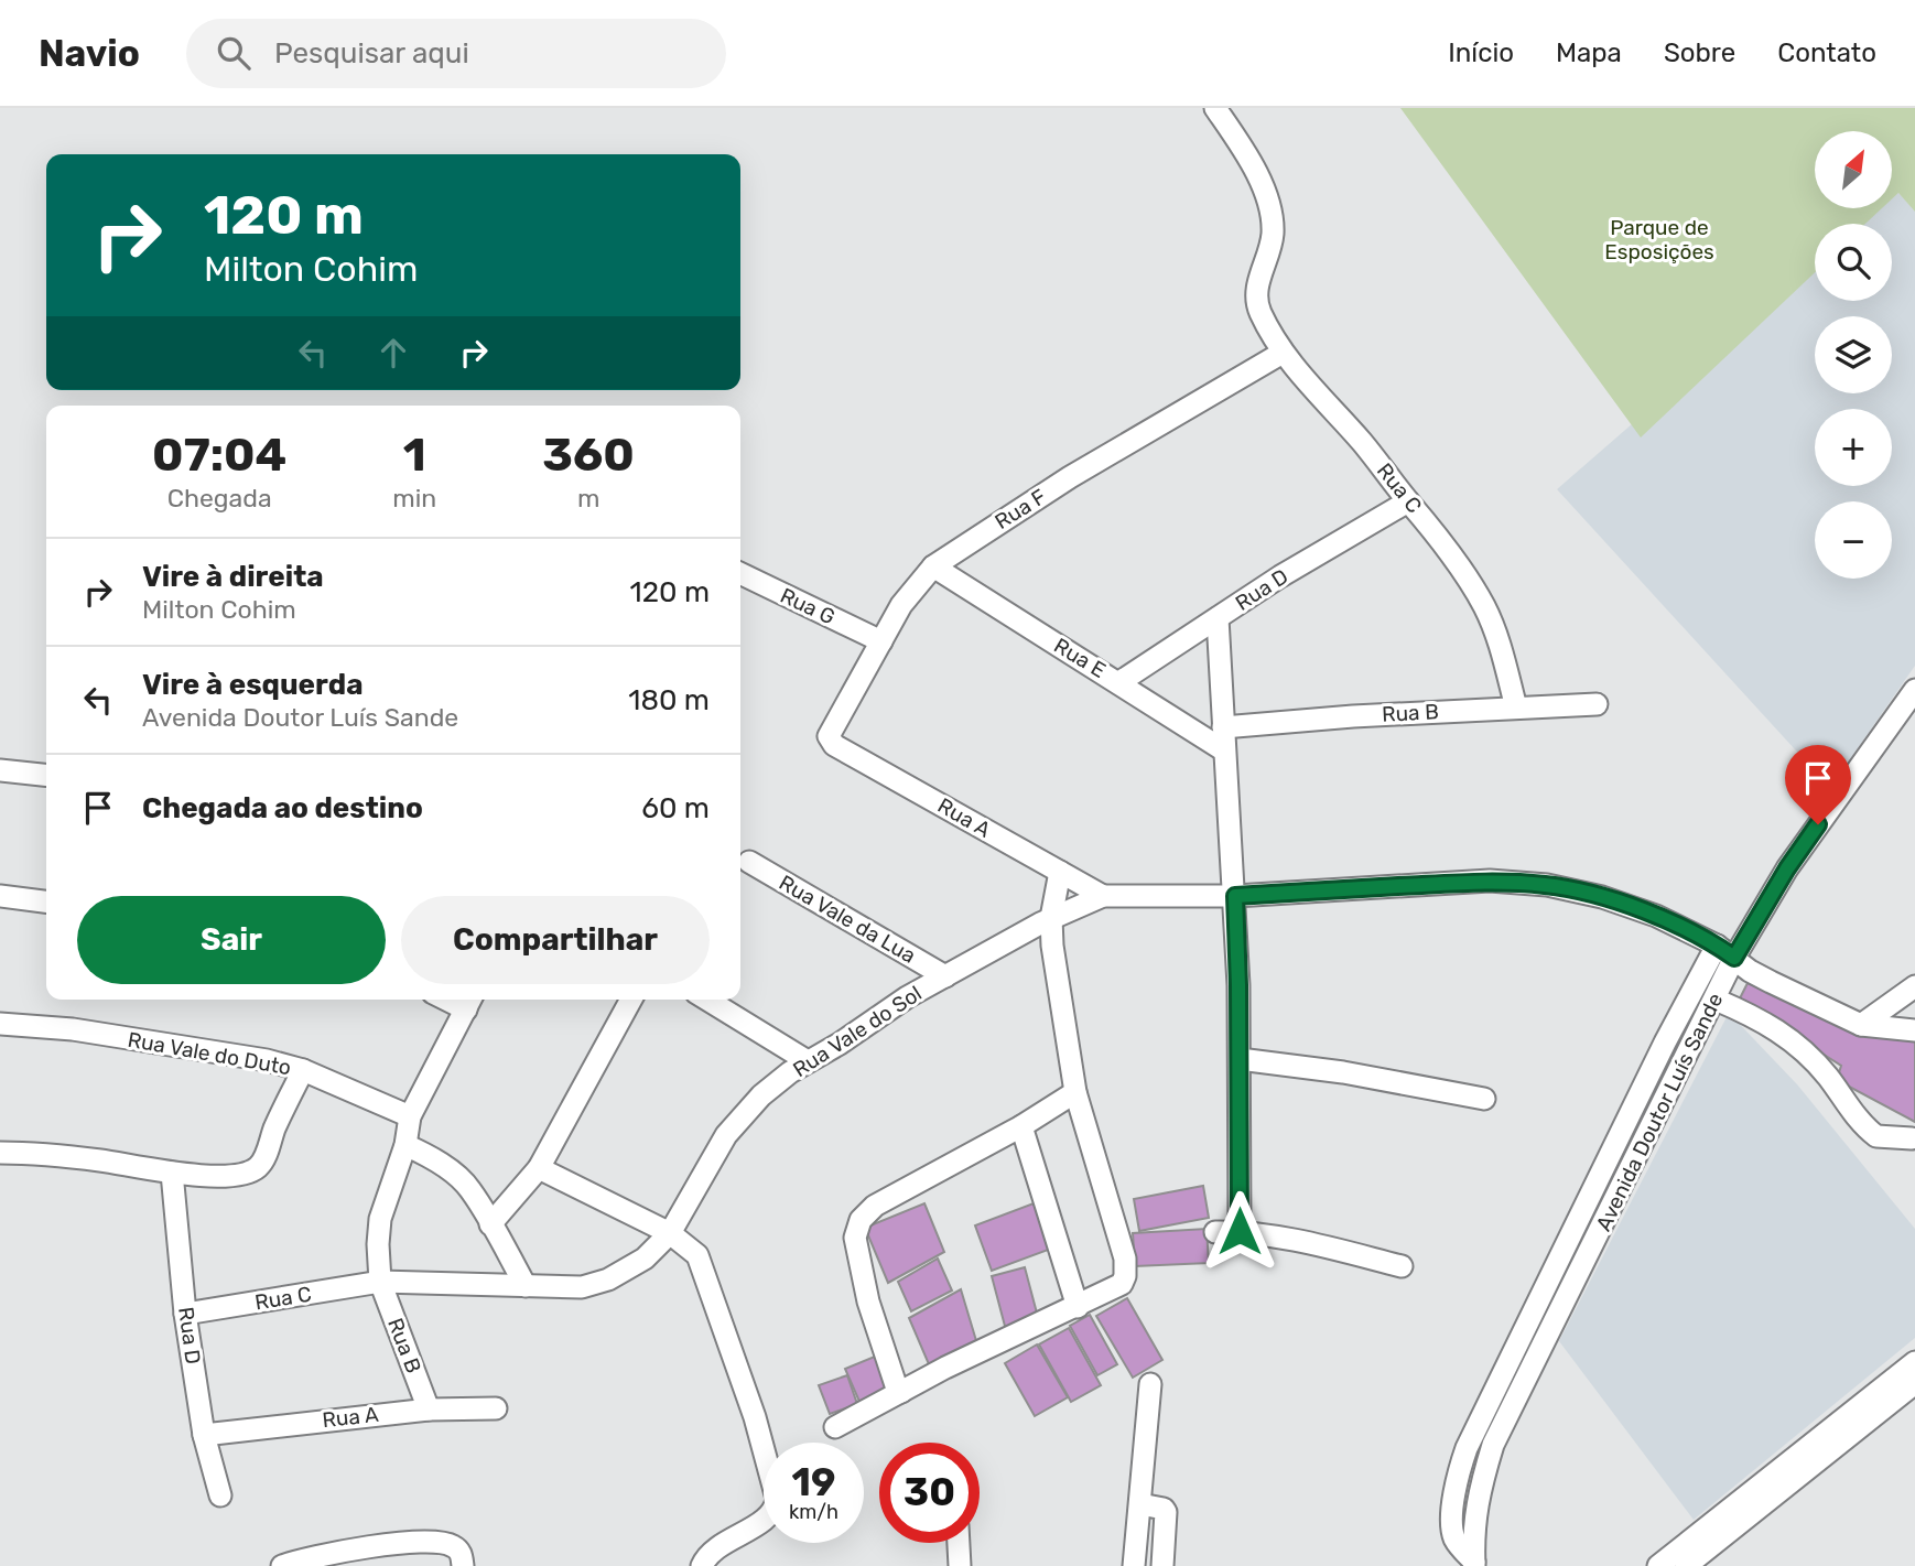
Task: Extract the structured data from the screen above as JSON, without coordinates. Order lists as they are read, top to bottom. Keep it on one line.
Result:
{"streets":{"street":["Rua C","Rua F","Rua D","Rua G","Rua E","Rua B","Rua A","Rua Vale da Lua","Rua Vale do Sol","Rua Vale do Duto","Avenida Doutor Luís Sande"]},"crossings":[["Rua C","Rua F"],["Rua C","Rua D"],["Rua C","Rua B"],["Rua C","Rua Vale do Sol"],["Rua F","Rua G"],["Rua F","Rua E"],["Rua F","Rua A"],["Rua D","Rua E"],["Rua D","Rua A"],["Rua B","Rua A"],["Rua B","Rua Vale do Duto"],["Rua A","Rua Vale do Sol"],["Rua Vale da Lua","Rua Vale do Sol"]],"parks":["Parque de Esposições"],"north":"top right","page":{"header":"Navio","search":"Pesquisar aqui","nav":["Início","Mapa","Sobre","Contato"],"map_buttons":["+","−"],"turn":["120 m","Milton Cohim"],"eta":["07:04","Chegada","1","min","360","m"],"list":[{"name":"Vire à direita","note":"Milton Cohim","value":"120 m"},{"name":"Vire à esquerda","note":"Avenida Doutor Luís Sande","value":"180 m"},{"name":"Chegada ao destino","value":"60 m"}],"buttons":["Sair","Compartilhar"],"speed":"19 km/h","limit":"30"}}
